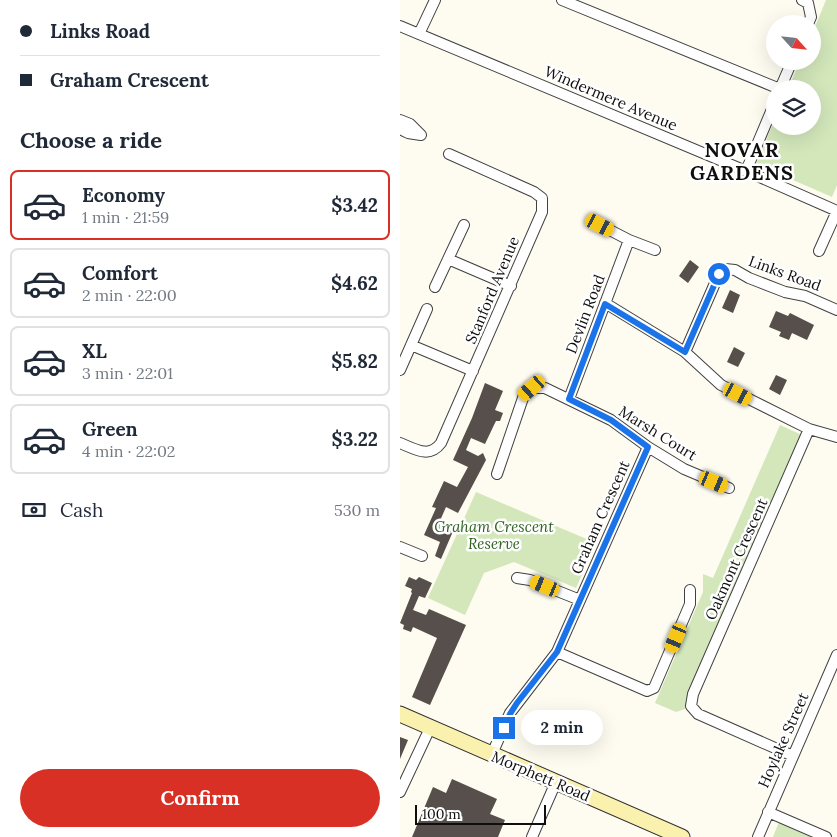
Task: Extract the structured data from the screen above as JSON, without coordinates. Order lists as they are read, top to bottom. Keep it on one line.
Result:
{"streets":{"street":["Windermere Avenue","Links Road","Stanford Avenue","Devlin Road","Marsh Court","Graham Crescent","Oakmont Crescent","Hoylake Street","Morphett Road"]},"crossings":[["Devlin Road","Marsh Court"],["Marsh Court","Graham Crescent"],["Graham Crescent","Morphett Road"],["Oakmont Crescent","Hoylake Street"]],"districts":["NOVAR GARDENS"],"parks":["Graham Crescent Reserve"],"scale_bar":"100 m","north":"bottom right","page":{"banner":["Links Road","Graham Crescent"],"heading":"Choose a ride","list":[{"name":"Economy","note":"1 min · 21:59","value":"$3.42"},{"name":"Comfort","note":"2 min · 22:00","value":"$4.62"},{"name":"XL","note":"3 min · 22:01","value":"$5.82"},{"name":"Green","note":"4 min · 22:02","value":"$3.22"}],"pay":["Cash","530 m"],"bubble":"2 min","buttons":"Confirm","scale":"100 m"}}
